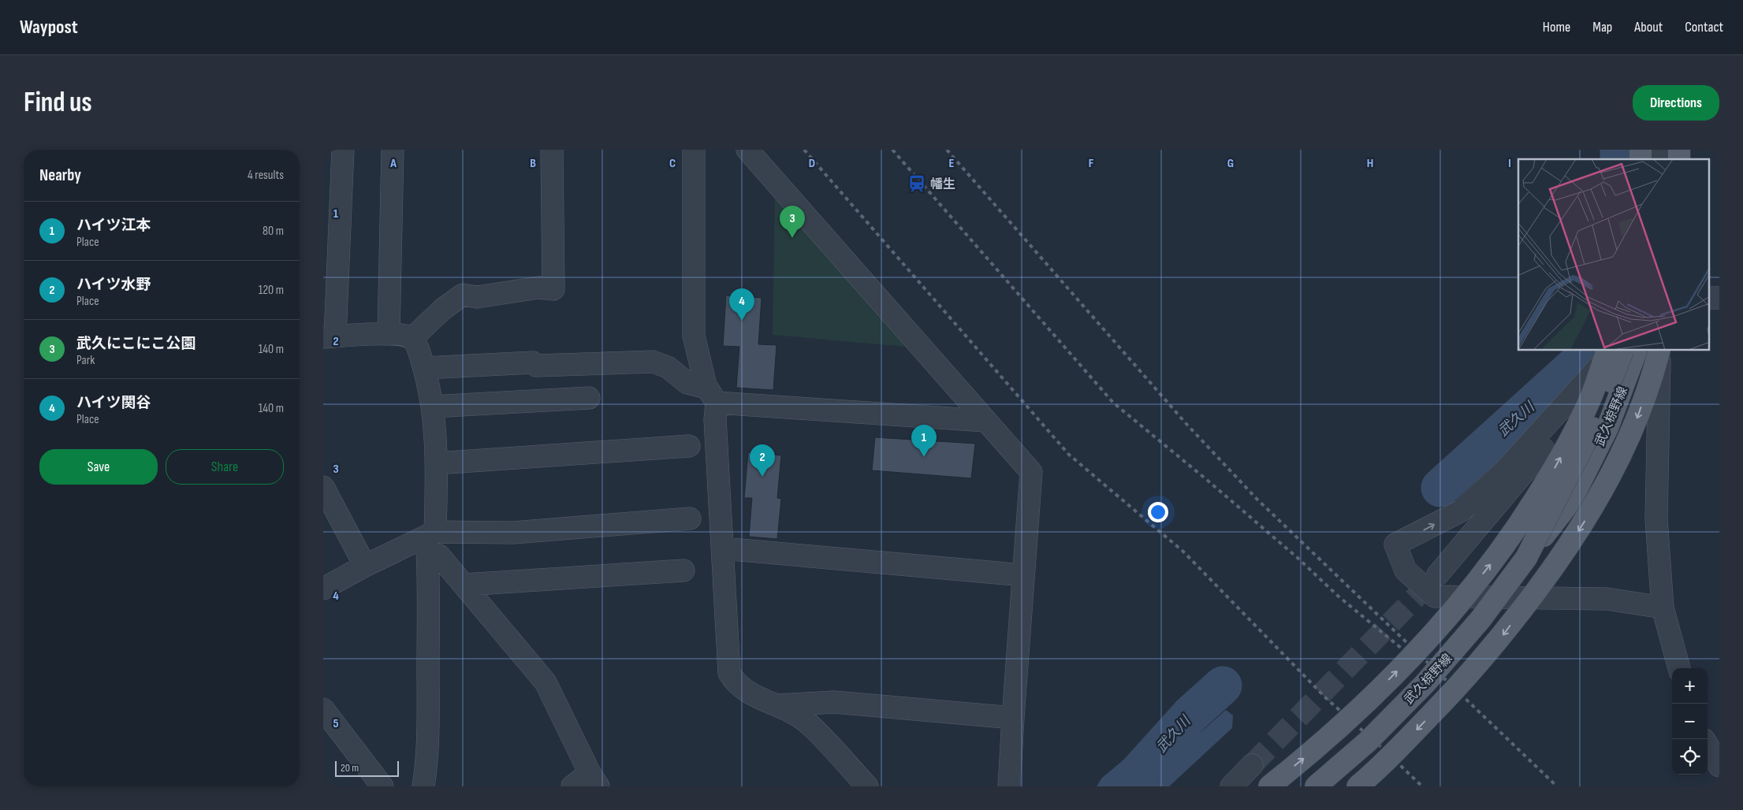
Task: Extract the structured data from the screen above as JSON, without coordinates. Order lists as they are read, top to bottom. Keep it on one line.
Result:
{"streets":{"main road":["武久椋野線"]},"water":["武久川"],"places":{"station":["幡生"]},"scale_bar":"20 m","page":{"header":"Waypost","nav":["Home","Map","About","Contact"],"buttons":["Directions",["Save","Share"]],"title":"Find us","heading":["Nearby","4 results"],"list":[{"mark":"1","name":"ハイツ江本","note":"Place","value":"80 m"},{"mark":"2","name":"ハイツ水野","note":"Place","value":"120 m"},{"mark":"3","name":"武久にこにこ公園","note":"Park","value":"140 m"},{"mark":"4","name":"ハイツ関谷","note":"Place","value":"140 m"}],"pins":["3","4","1","2"],"map_buttons":["+","−"],"scale":"20 m"},"grid":{"columns":["A","B","C","D","E","F","G","H","I"],"rows":["1","2","3","4","5"]}}
